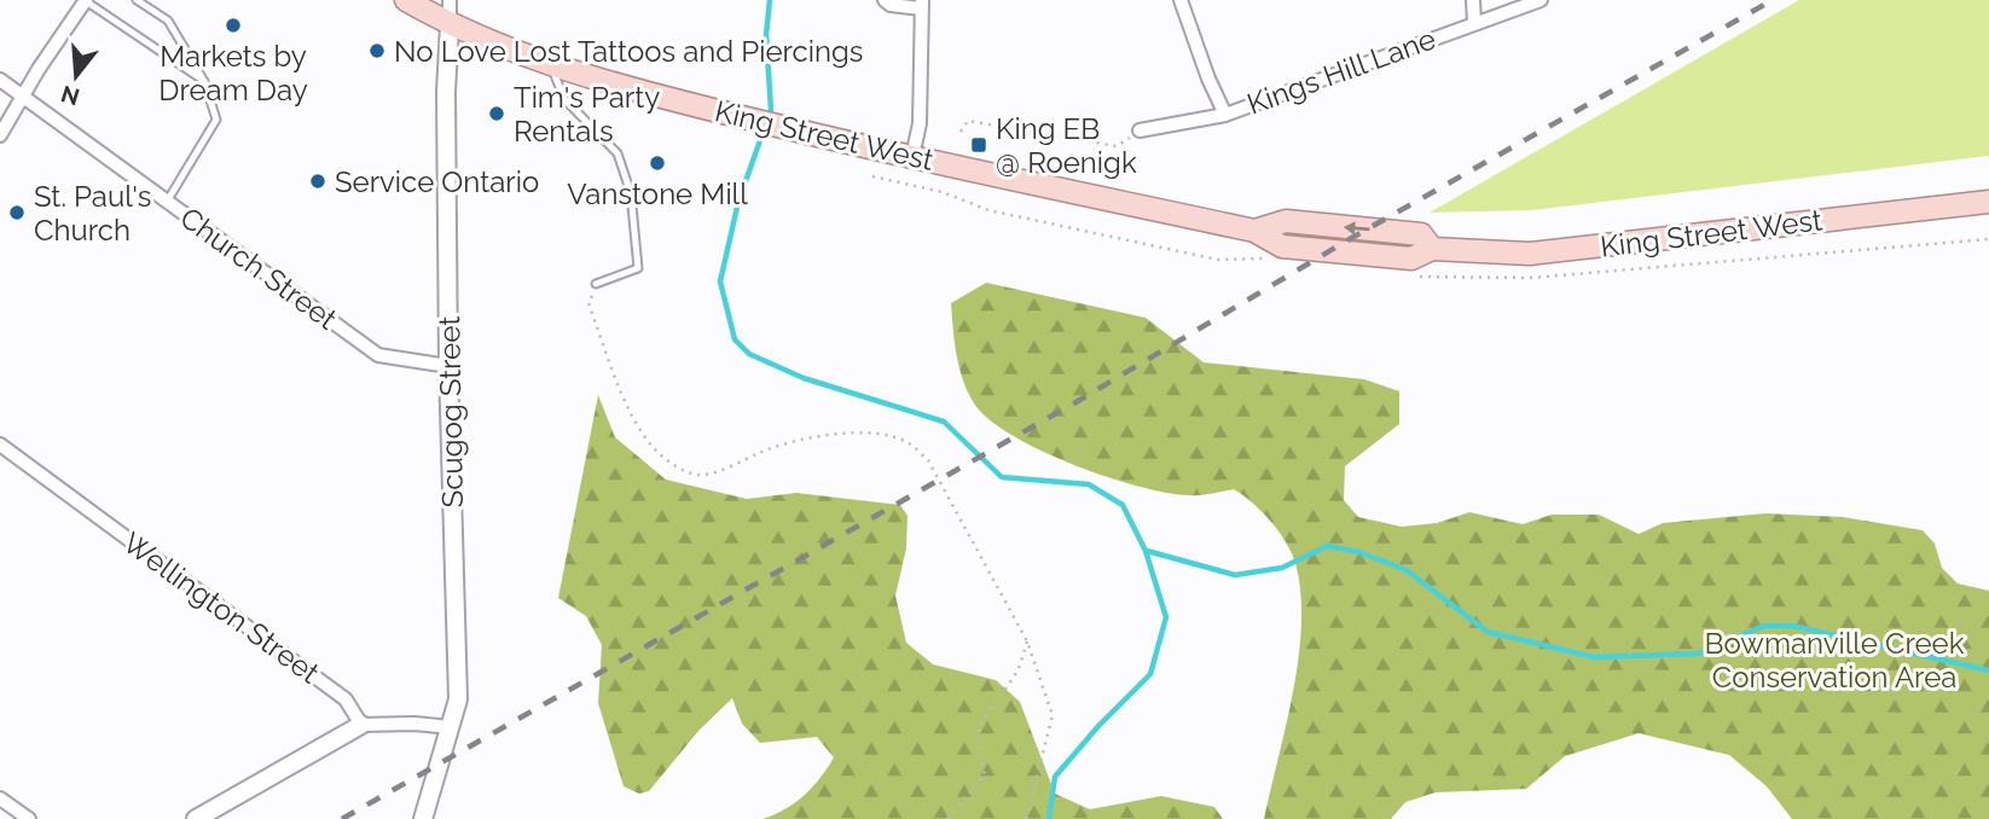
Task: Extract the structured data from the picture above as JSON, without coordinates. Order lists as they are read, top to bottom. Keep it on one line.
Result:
{"streets":{"main road":["King Street West"],"street":["Kings Hill Lane","Church Street","Scugog Street","Wellington Street"]},"crossings":[["King Street West","Scugog Street"],["Church Street","Scugog Street"]],"parks":["Bowmanville Creek Conservation Area"],"places":{"other":["Markets by Dream Day","No Love Lost Tattoos and Piercings","Tim's Party Rentals","Vanstone Mill","Service Ontario","St. Paul's Church"],"transit":["King EB @ Roenigk"]},"north":"bottom"}
